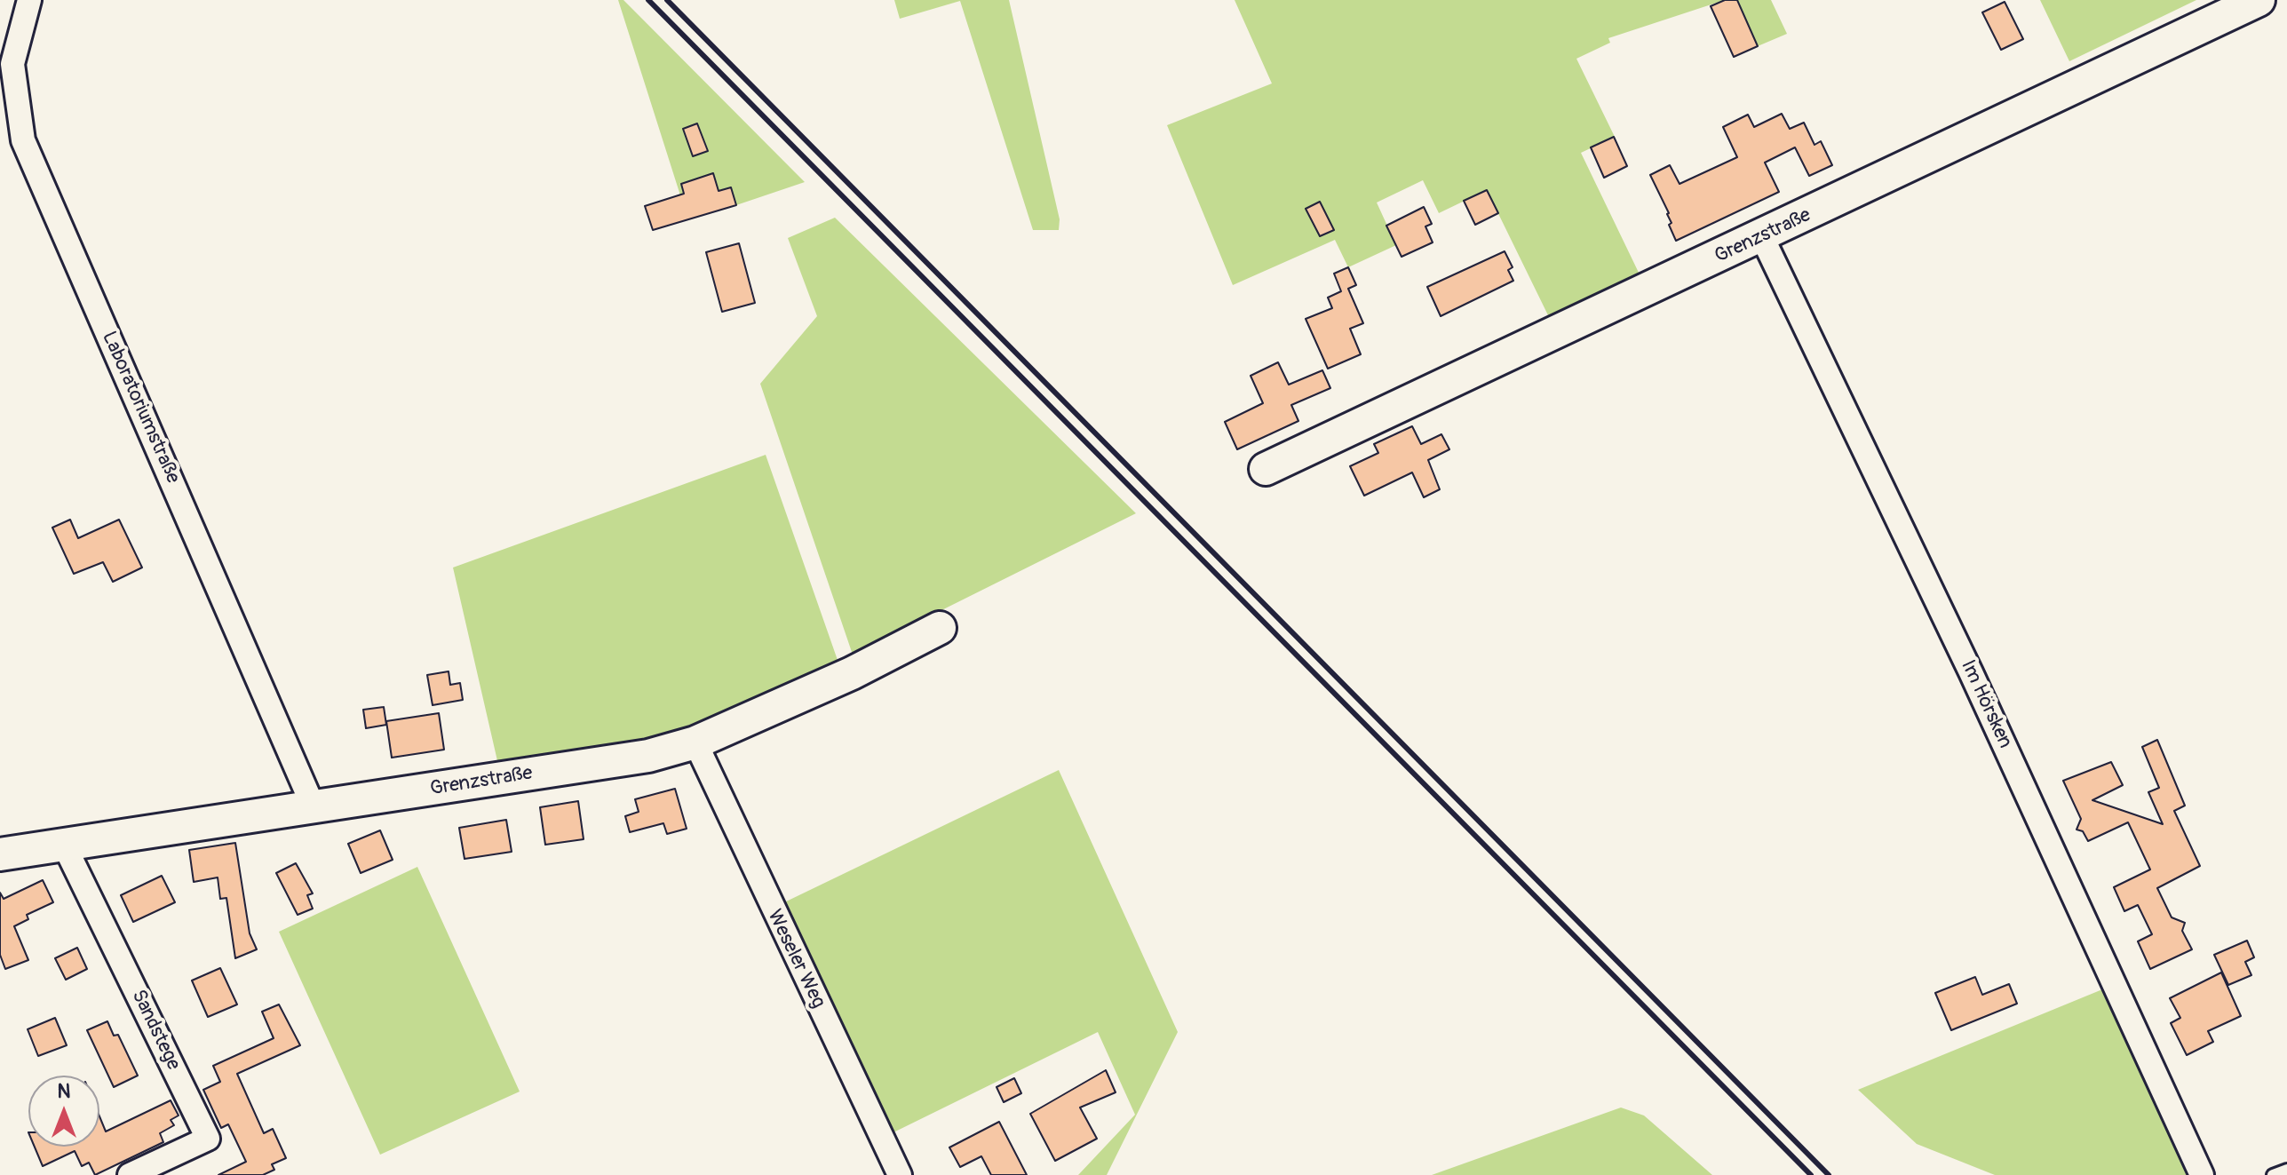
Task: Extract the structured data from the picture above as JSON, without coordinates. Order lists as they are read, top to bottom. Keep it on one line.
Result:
{"streets":{"street":["Grenzstraße","Laboratoriumstraße","Im Hörsken","Weseler Weg","Sandstege"]},"crossings":[["Grenzstraße","Laboratoriumstraße"],["Grenzstraße","Im Hörsken"],["Grenzstraße","Weseler Weg"],["Grenzstraße","Sandstege"]],"north":"top"}
